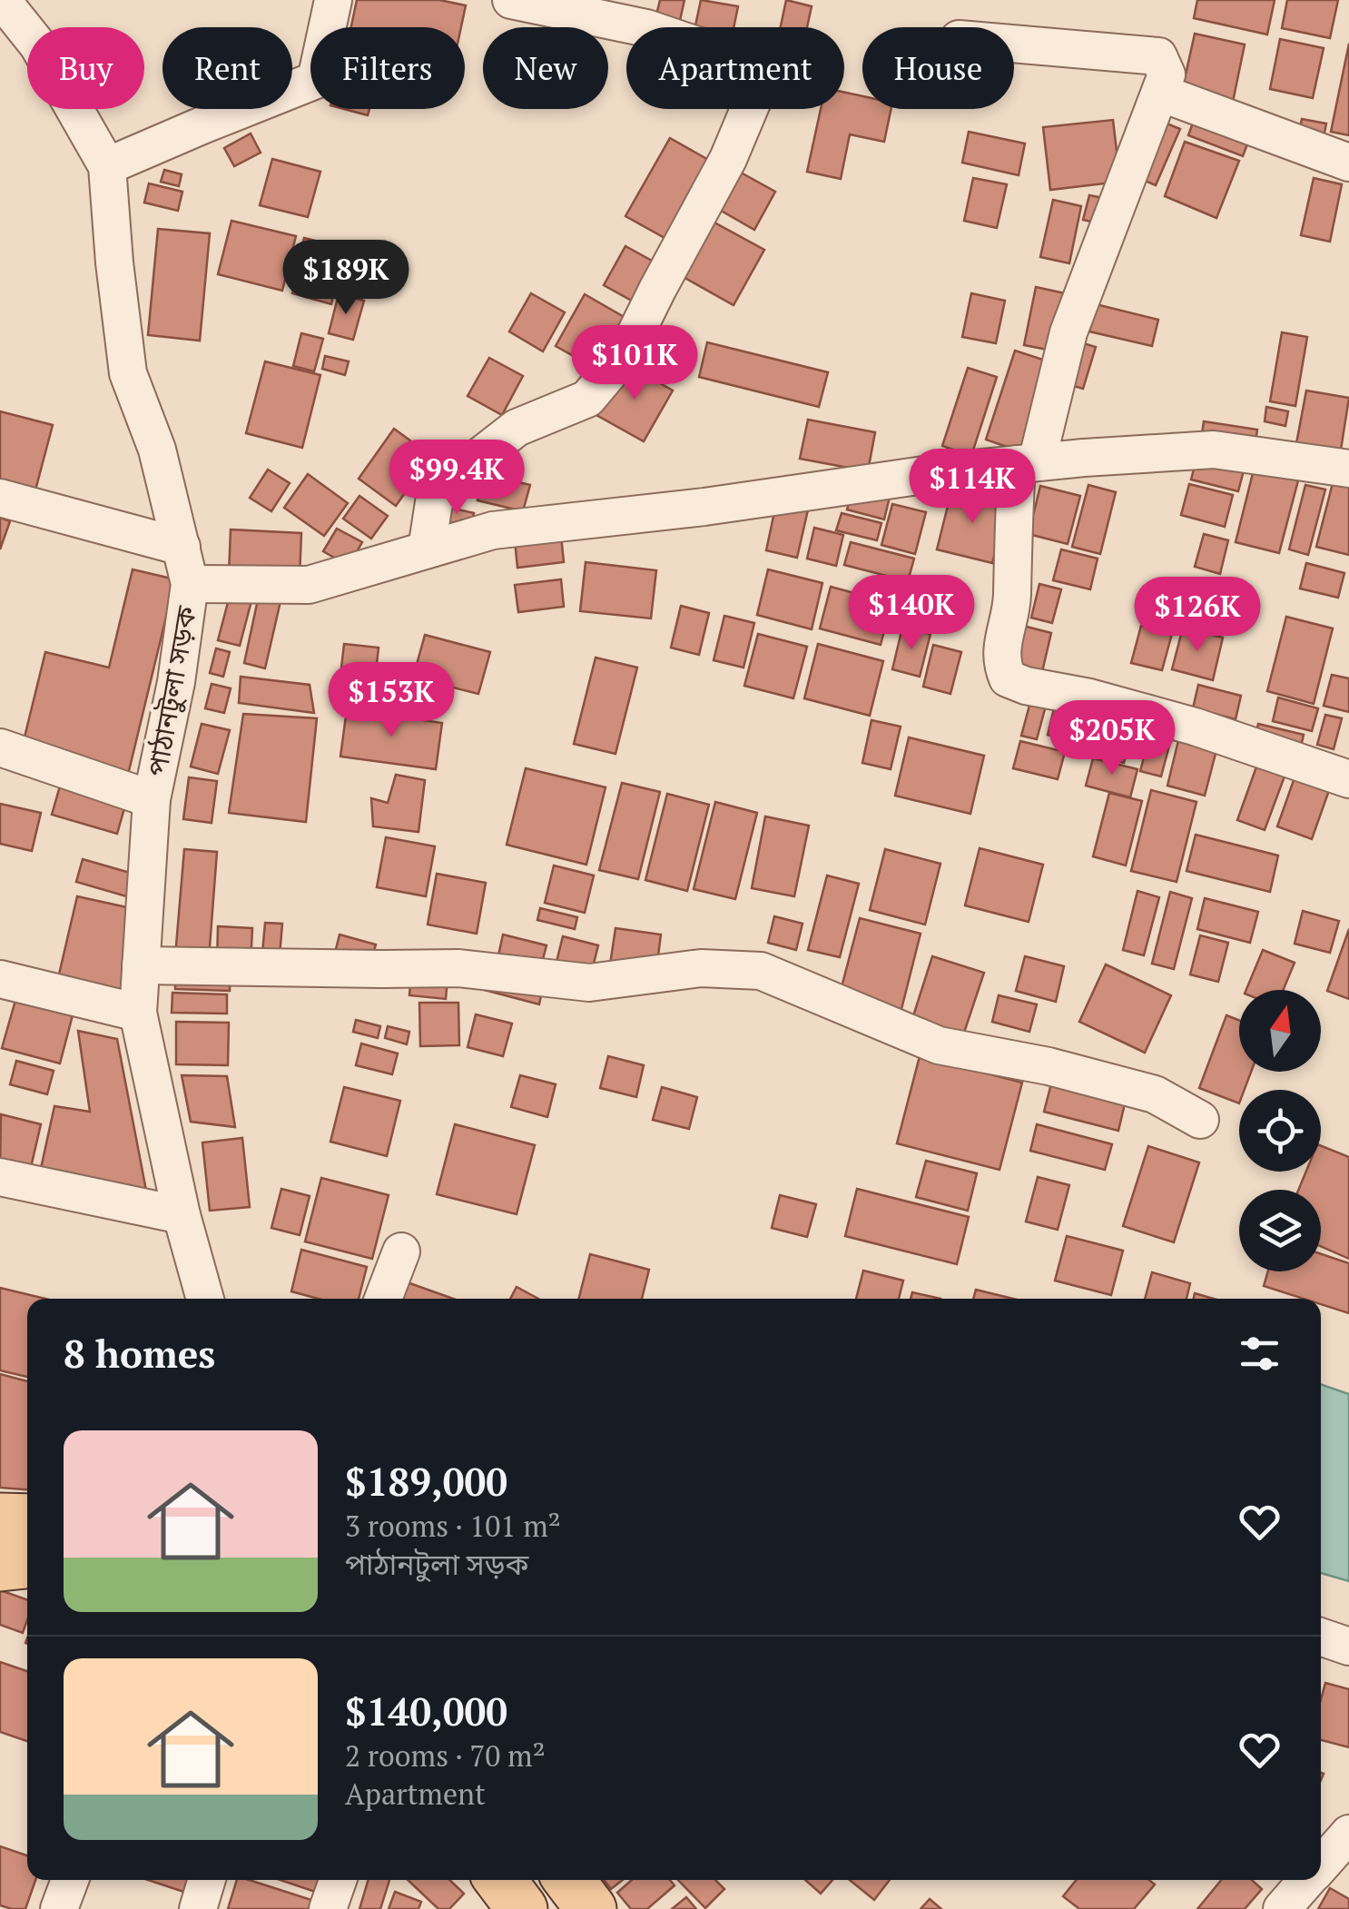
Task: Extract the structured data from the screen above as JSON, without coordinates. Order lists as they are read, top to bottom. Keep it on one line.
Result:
{"streets":{"street":["পাঠানটুলা সড়ক"]},"north":"top","page":{"chip":["Buy","Rent","Filters","New","Apartment","House"],"price":["$189K","$101K","$99.4K","$114K","$140K","$126K","$153K","$205K"],"heading":"8 homes","list":[{"name":"$189,000","note":"3 rooms · 101 m² · পাঠানটুলা সড়ক"},{"name":"$140,000","note":"2 rooms · 70 m² · Apartment"}]}}
